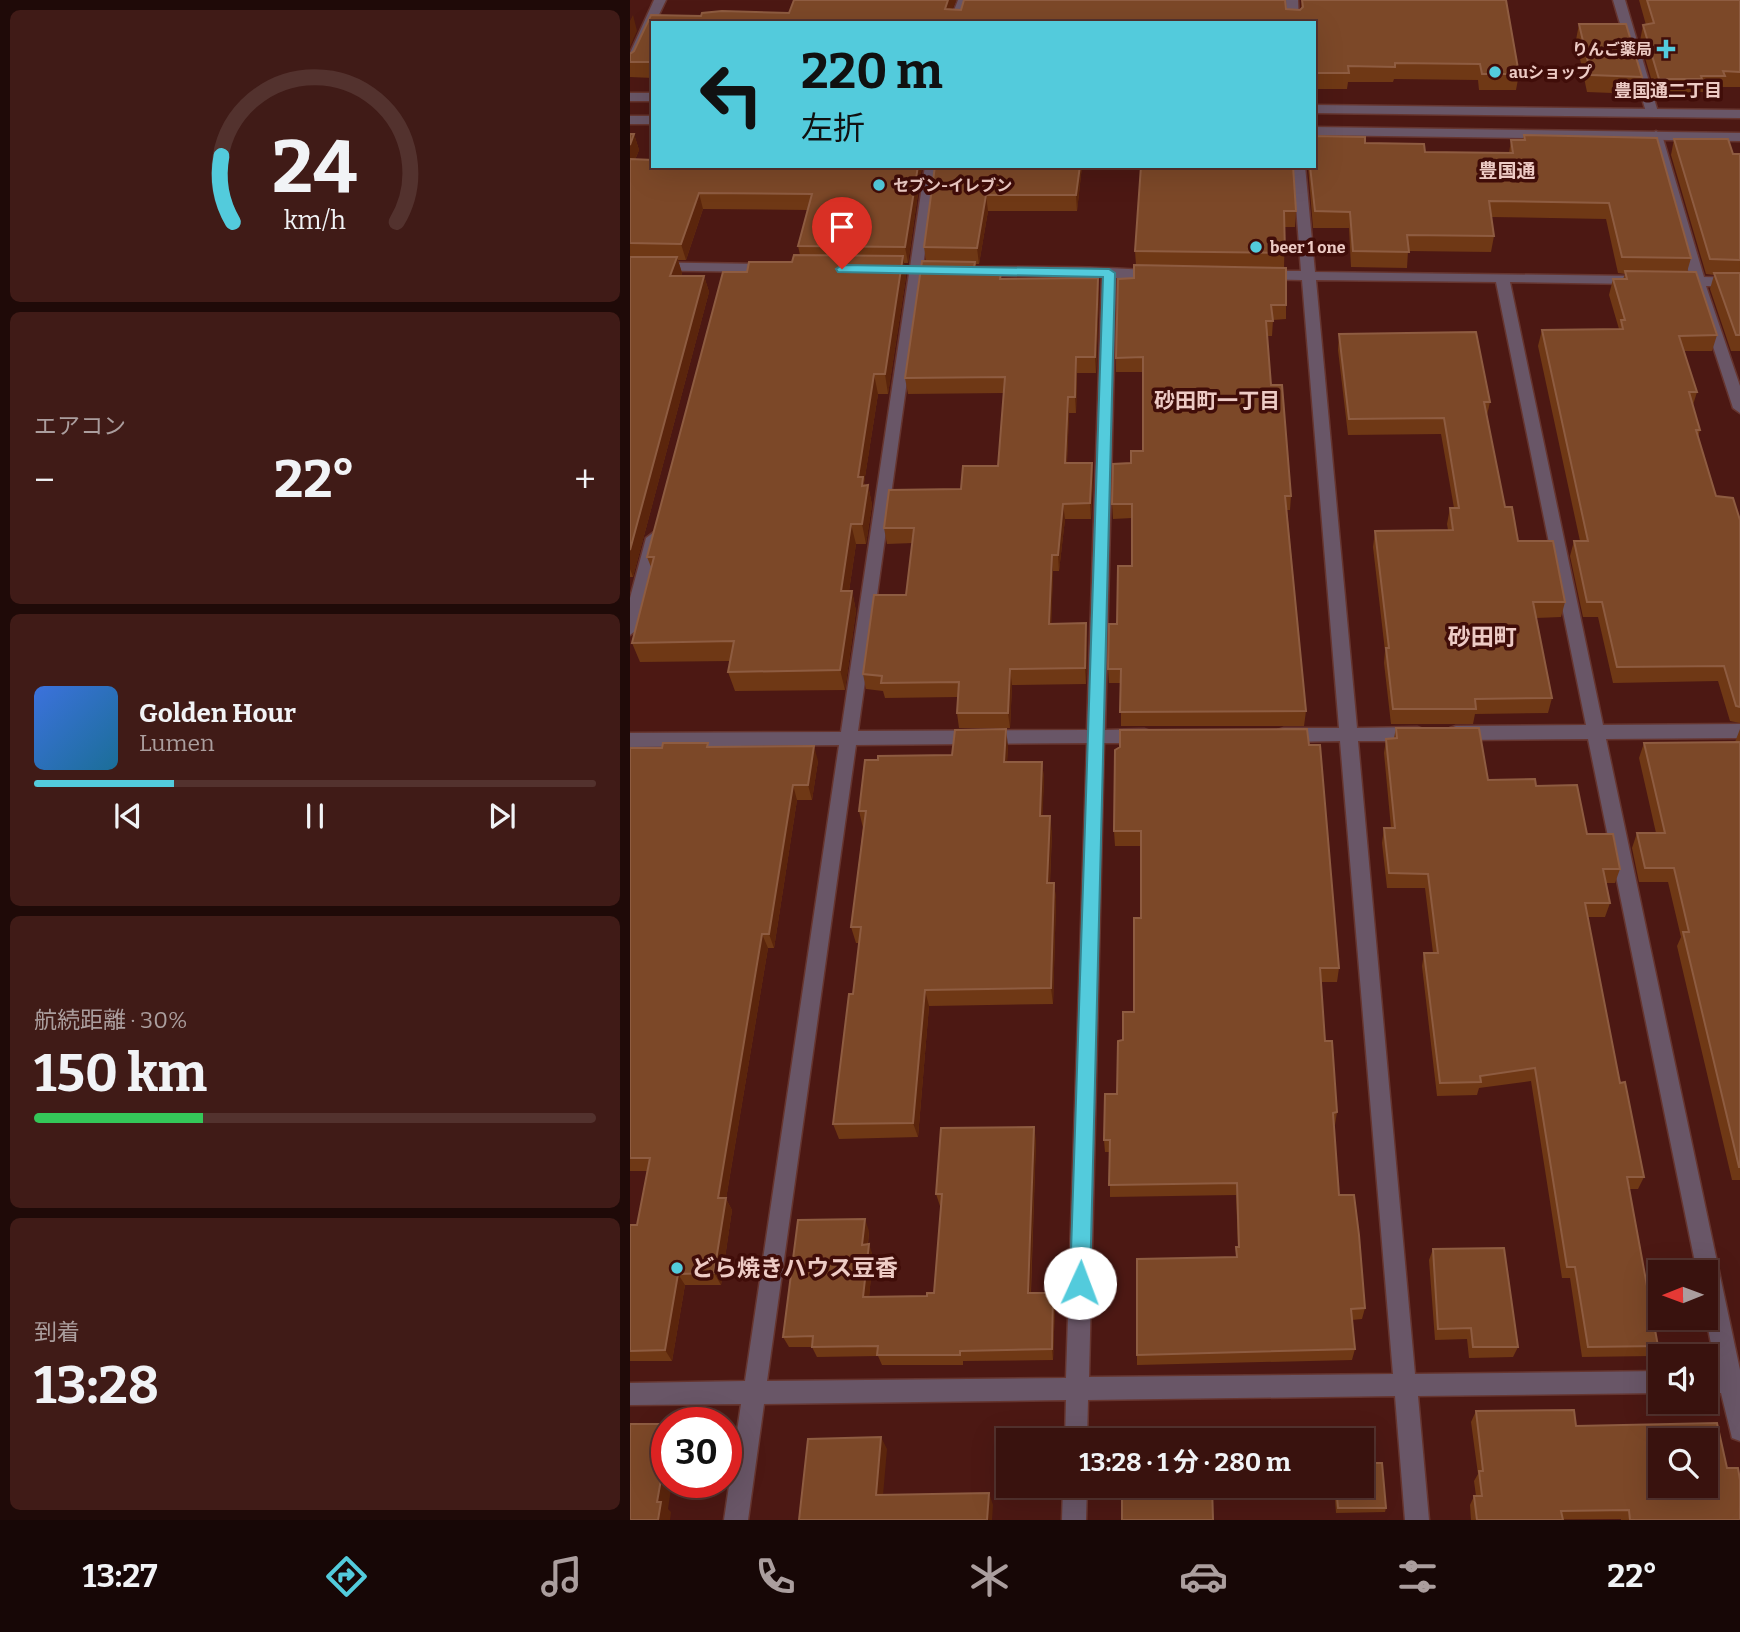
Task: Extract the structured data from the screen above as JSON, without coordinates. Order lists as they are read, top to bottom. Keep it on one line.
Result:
{"districts":["豊国通二丁目","豊国通","砂田町一丁目","砂田町"],"places":{"health":["りんご薬局"],"other":["auショップ","セブン-イレブン","beer 1 one","どら焼きハウス豆香"]},"north":"left","page":{"turn":["220 m","左折"],"tile":["エアコン",["航続距離 · 30%","150 km"],["到着","13:28"]],"heat":["−","22°","+"],"song":["Golden Hour","Lumen"],"limit":"30","trip":"13:28 · 1 分 · 280 m","tabs":["13:27","22°"],"gauge":["24","km/h"]}}
